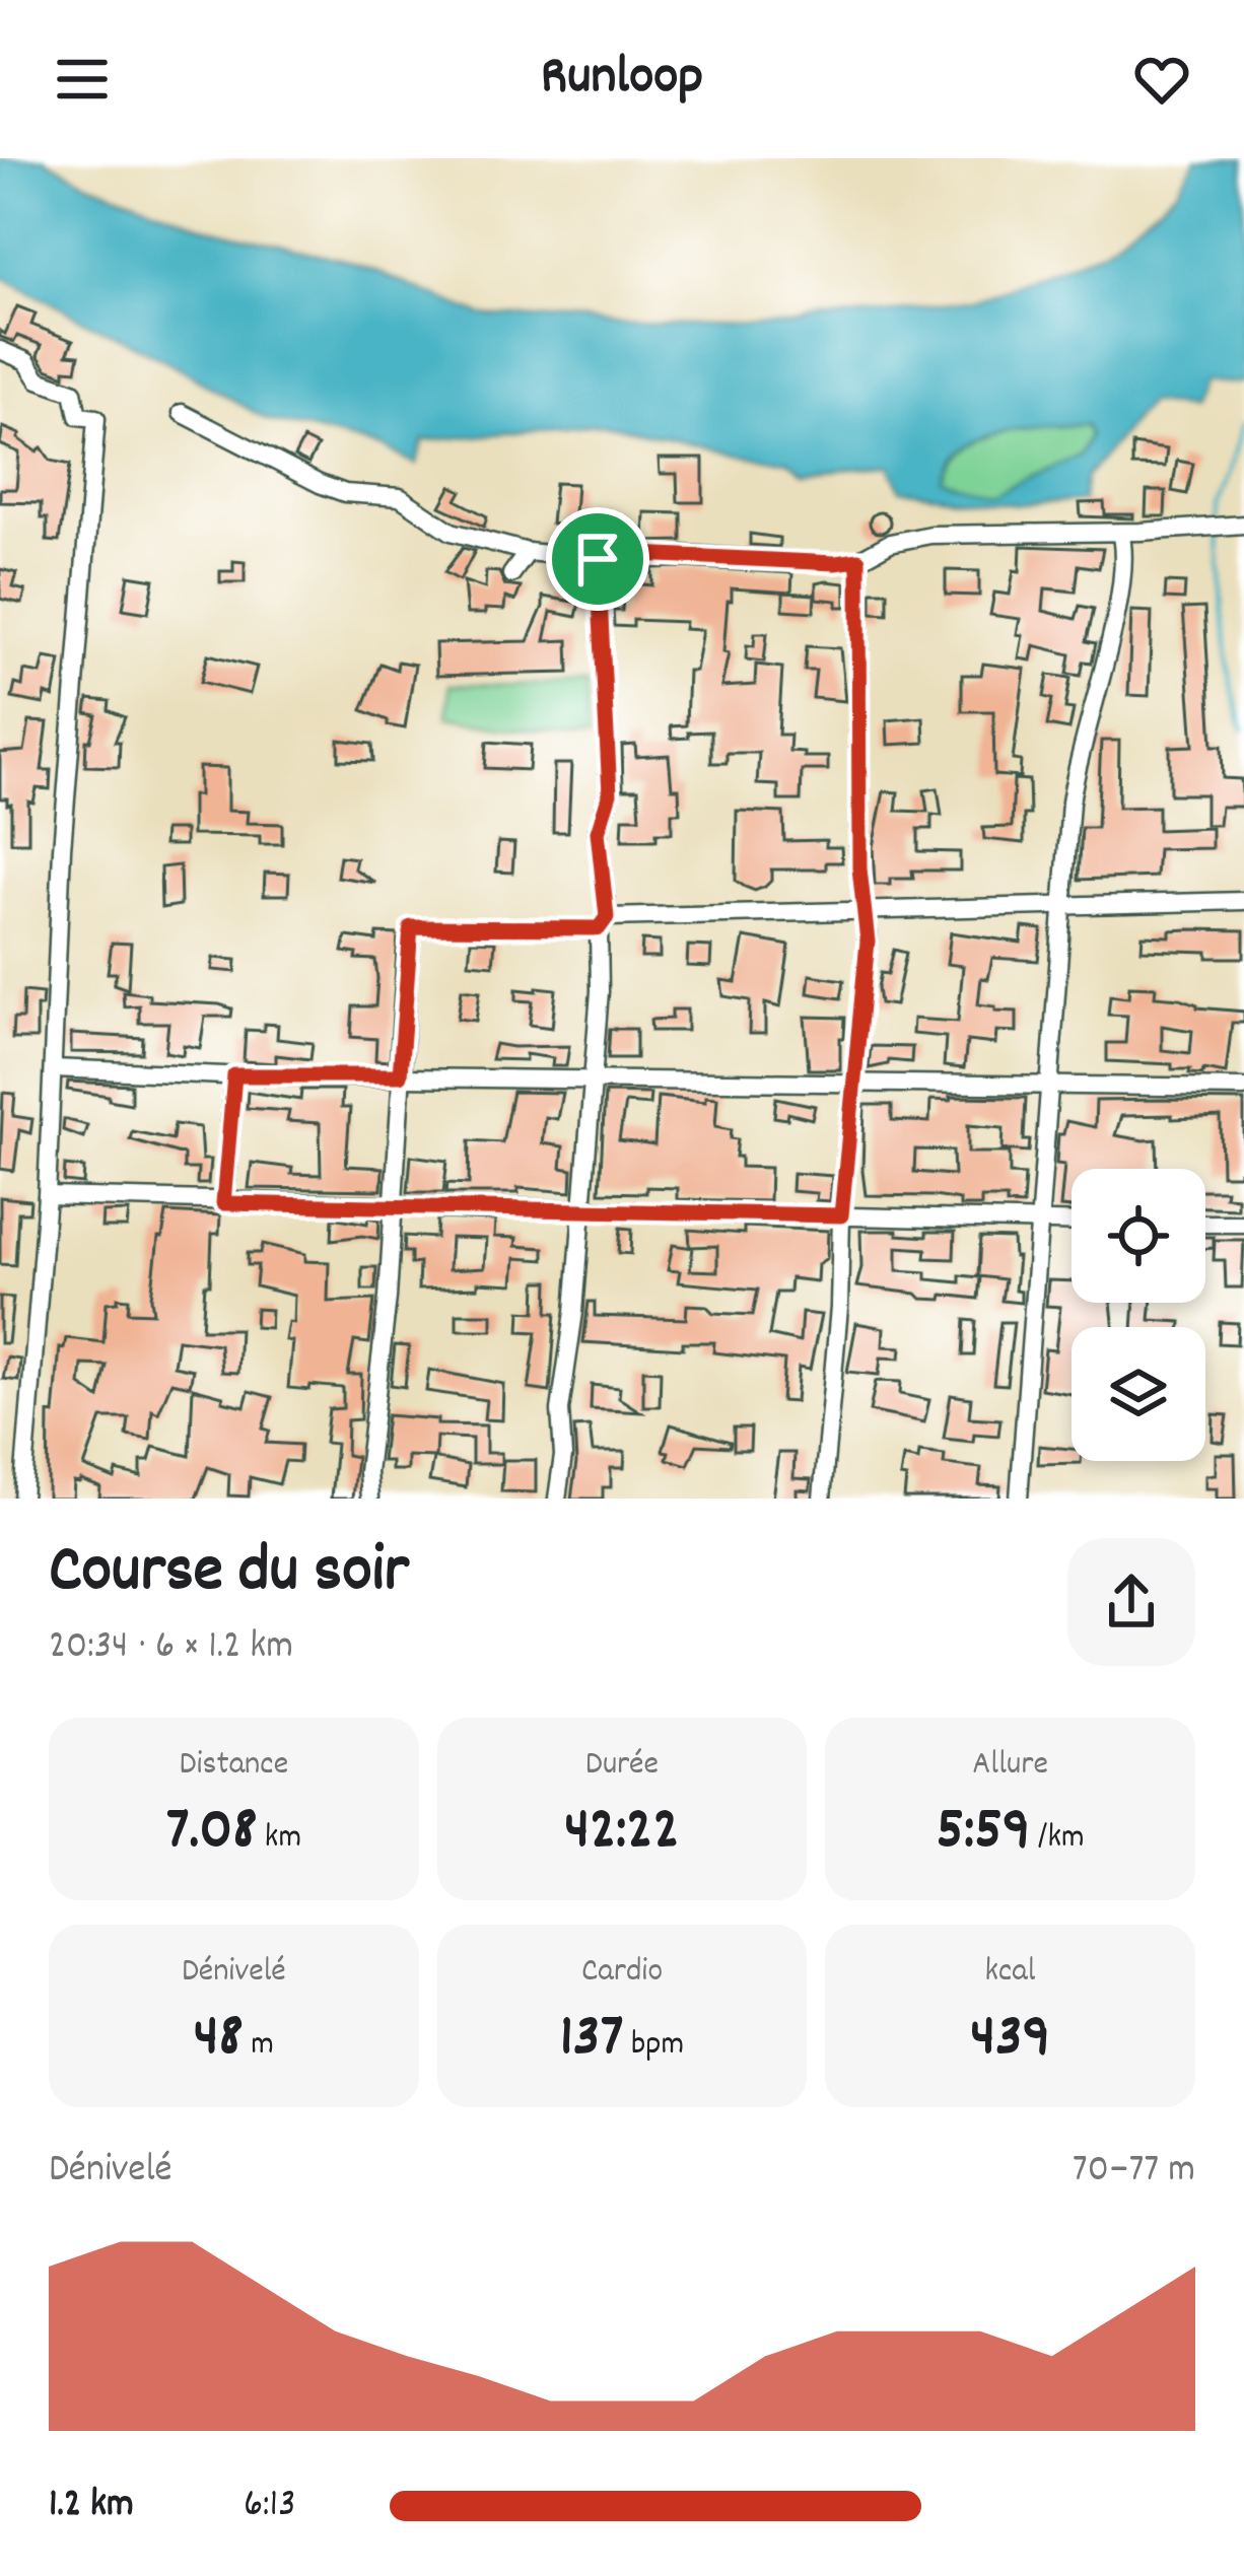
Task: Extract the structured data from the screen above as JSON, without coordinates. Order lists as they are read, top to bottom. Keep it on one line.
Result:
{"page":{"header":"Runloop","heading":["Course du soir","20:34 · 6 × 1.2 km"],"stats":[["Distance","7.08 km"],["Durée","42:22"],["Allure","5:59 /km"],["Dénivelé","48 m"],["Cardio","137 bpm"],["kcal","439"]],"chart":["Dénivelé","70–77 m"],"list":[{"name":"1.2 km","note":"6:13"}]}}
